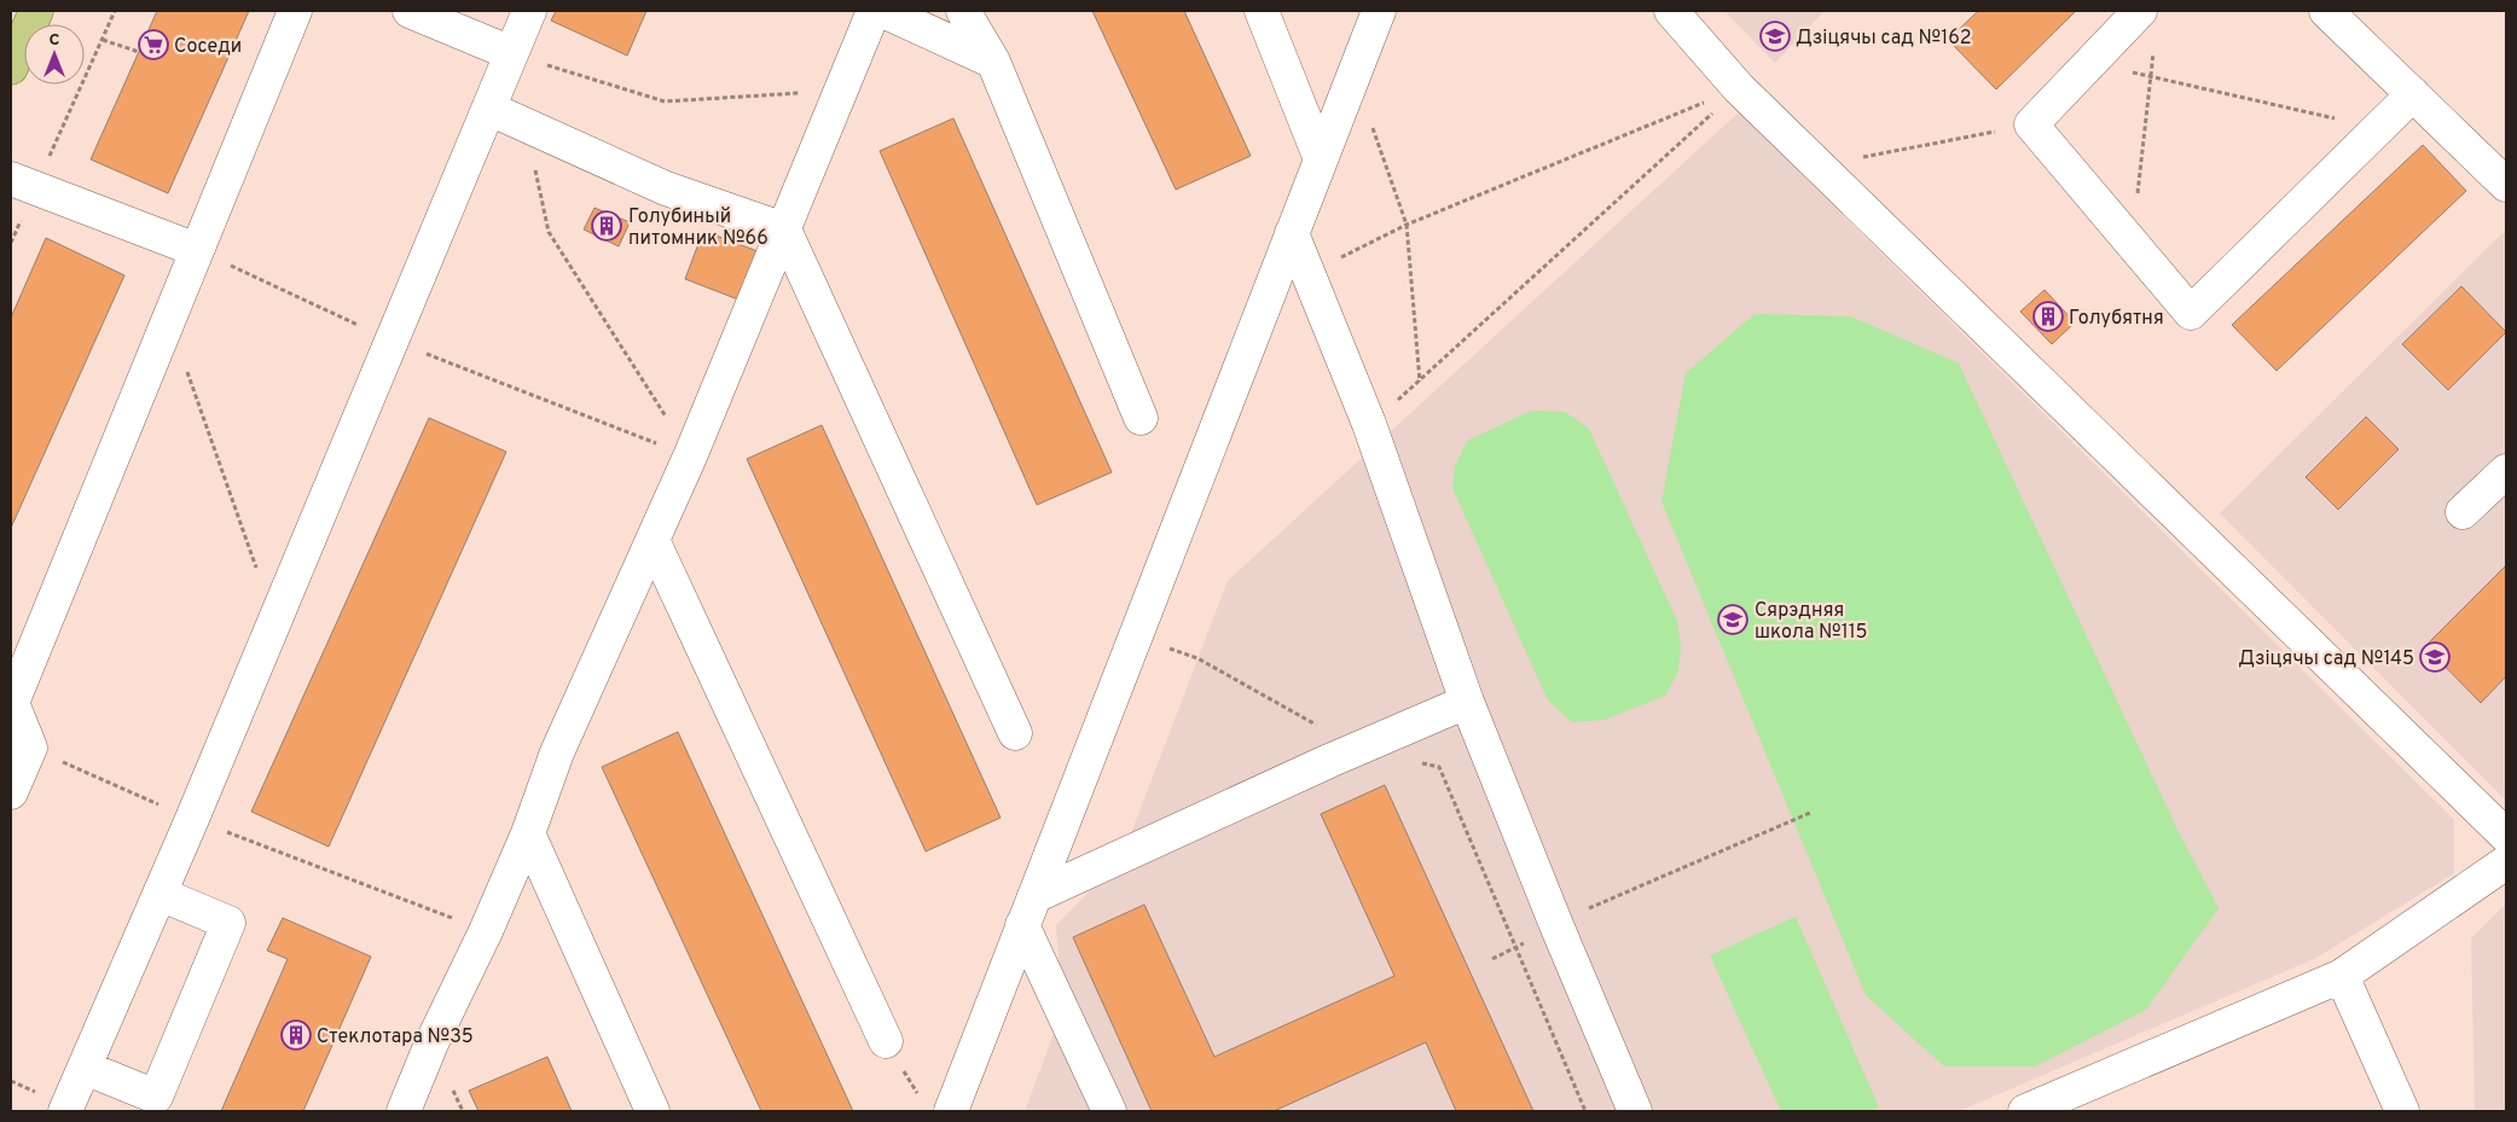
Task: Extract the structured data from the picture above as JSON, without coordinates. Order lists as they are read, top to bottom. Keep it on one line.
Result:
{"places":{"school or university":["Дзіцячы сад №162","Сярэдняя школа №115","Дзіцячы сад №145"],"supermarket":["Соседи"],"building":["Голубиный питомник №66","Голубятня","Стеклотара №35"]},"north":"top"}
